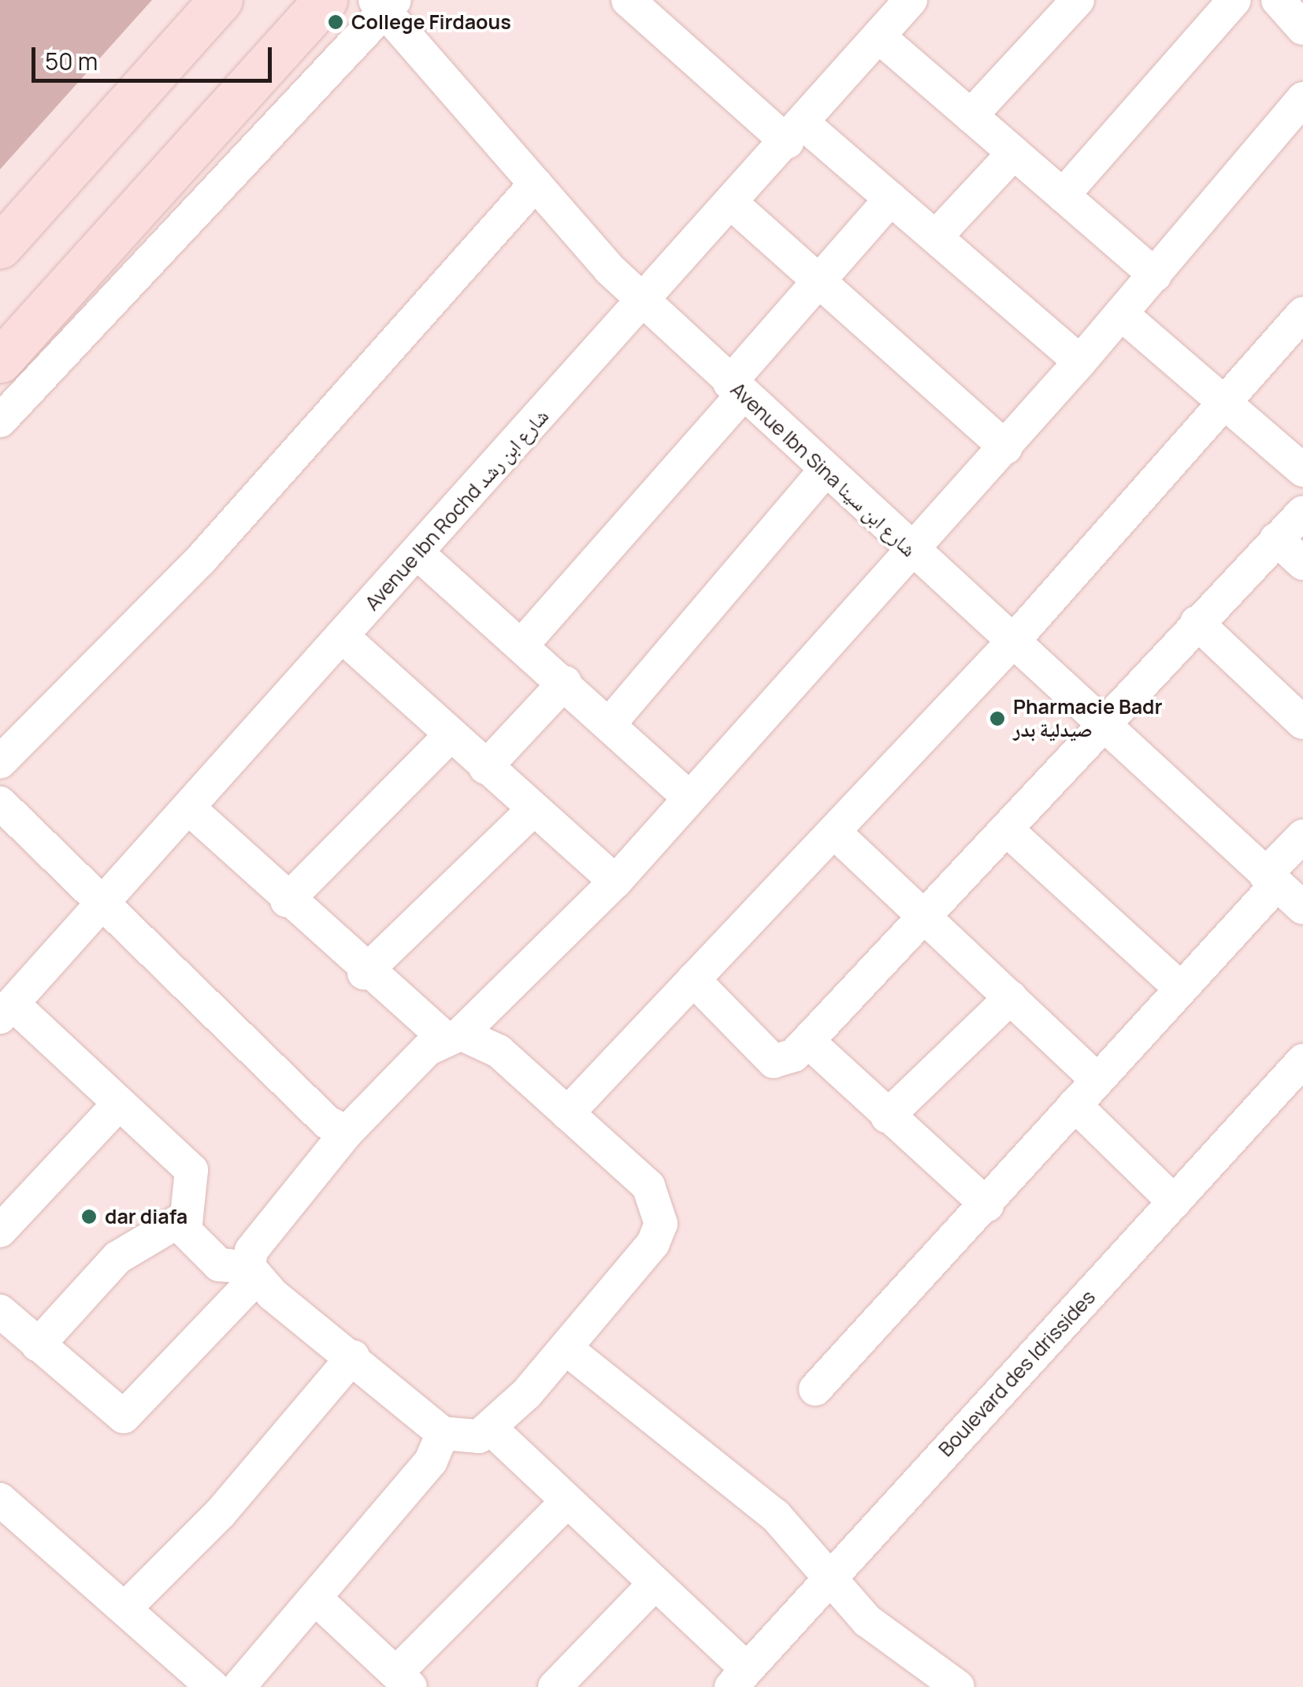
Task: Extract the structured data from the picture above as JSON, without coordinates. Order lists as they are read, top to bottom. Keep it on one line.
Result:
{"streets":{"street":["Avenue Ibn Sina شارع ابن سينا","Avenue Ibn Rochd شارع ابن رشد","Boulevard des Idrissides"]},"crossings":[["Avenue Ibn Sina شارع ابن سينا","Avenue Ibn Rochd شارع ابن رشد"]],"places":["College Firdaous","Pharmacie Badr صيدلية بدر","dar diafa"],"scale_bar":"50 m"}
